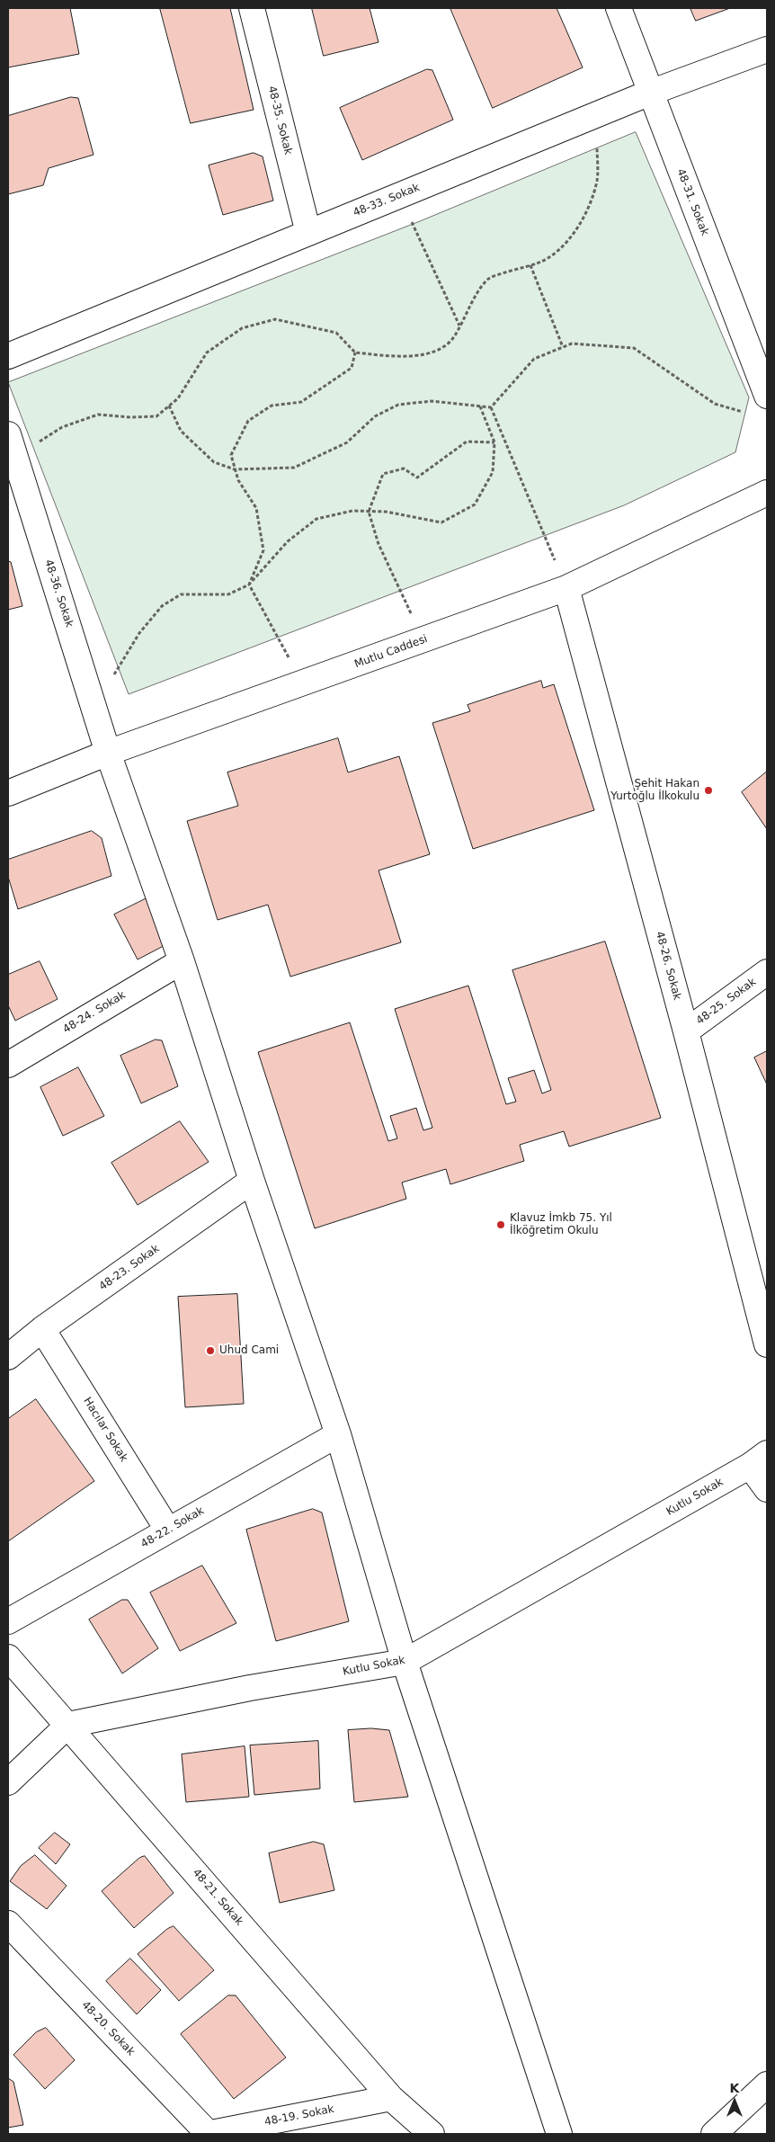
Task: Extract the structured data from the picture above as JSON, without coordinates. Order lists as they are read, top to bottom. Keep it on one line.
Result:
{"streets":{"street":["48-35. Sokak","48-33. Sokak","48-31. Sokak","48-36. Sokak","Mutlu Caddesi","48-26. Sokak","48-25. Sokak","48-24. Sokak","48-23. Sokak","Hacılar Sokak","Kutlu Sokak","48-22. Sokak","48-21. Sokak","48-20. Sokak","48-19. Sokak"]},"crossings":[["48-35. Sokak","48-33. Sokak"],["48-33. Sokak","48-31. Sokak"],["48-36. Sokak","Mutlu Caddesi"],["48-36. Sokak","48-24. Sokak"],["48-36. Sokak","48-23. Sokak"],["48-36. Sokak","Kutlu Sokak"],["48-36. Sokak","48-22. Sokak"],["Mutlu Caddesi","48-26. Sokak"],["48-26. Sokak","48-25. Sokak"],["48-23. Sokak","Hacılar Sokak"],["Hacılar Sokak","48-22. Sokak"],["Kutlu Sokak","48-21. Sokak"],["48-21. Sokak","48-19. Sokak"],["48-20. Sokak","48-19. Sokak"]],"places":["Şehit Hakan Yurtoğlu İlkokulu","Klavuz İmkb 75. Yıl İlköğretim Okulu","Uhud Cami"],"north":"top"}
